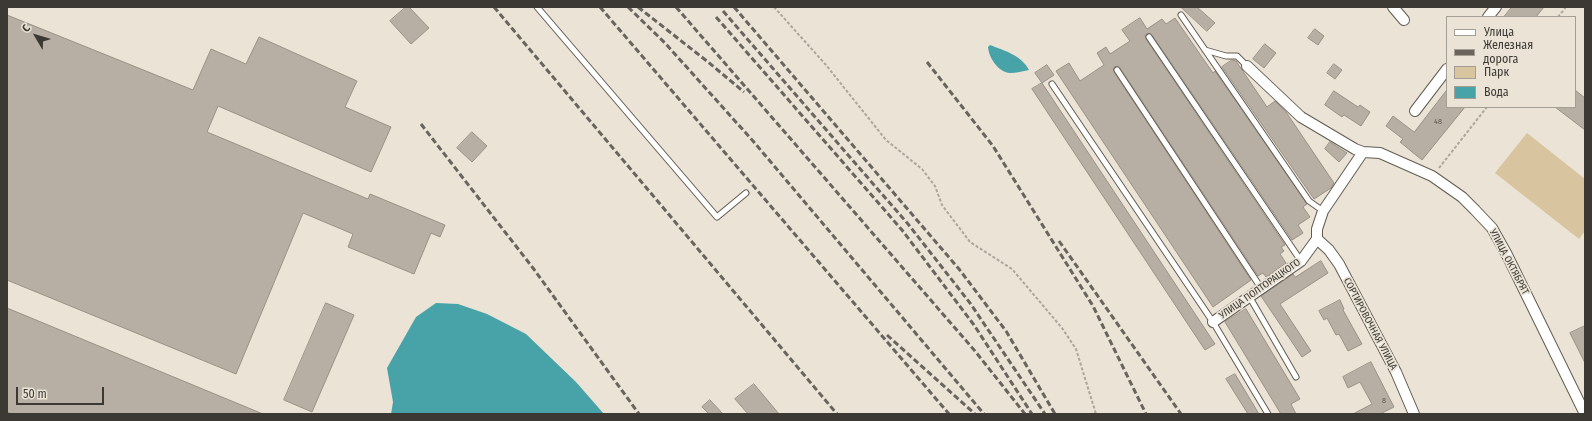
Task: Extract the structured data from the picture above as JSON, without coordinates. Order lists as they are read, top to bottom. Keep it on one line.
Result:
{"streets":{"street":["УЛИЦА ОКТЯБРЯТ","УЛИЦА ПОЛТОРАЦКОГО","СОРТИРОВОЧНАЯ УЛИЦА"]},"crossings":[["УЛИЦА ОКТЯБРЯТ","УЛИЦА ПОЛТОРАЦКОГО"],["УЛИЦА ПОЛТОРАЦКОГО","СОРТИРОВОЧНАЯ УЛИЦА"]],"house_numbers":["48","8"],"legend":["Улица","Железная дорога","Парк","Вода"],"scale_bar":"50 m","north":"top left"}
